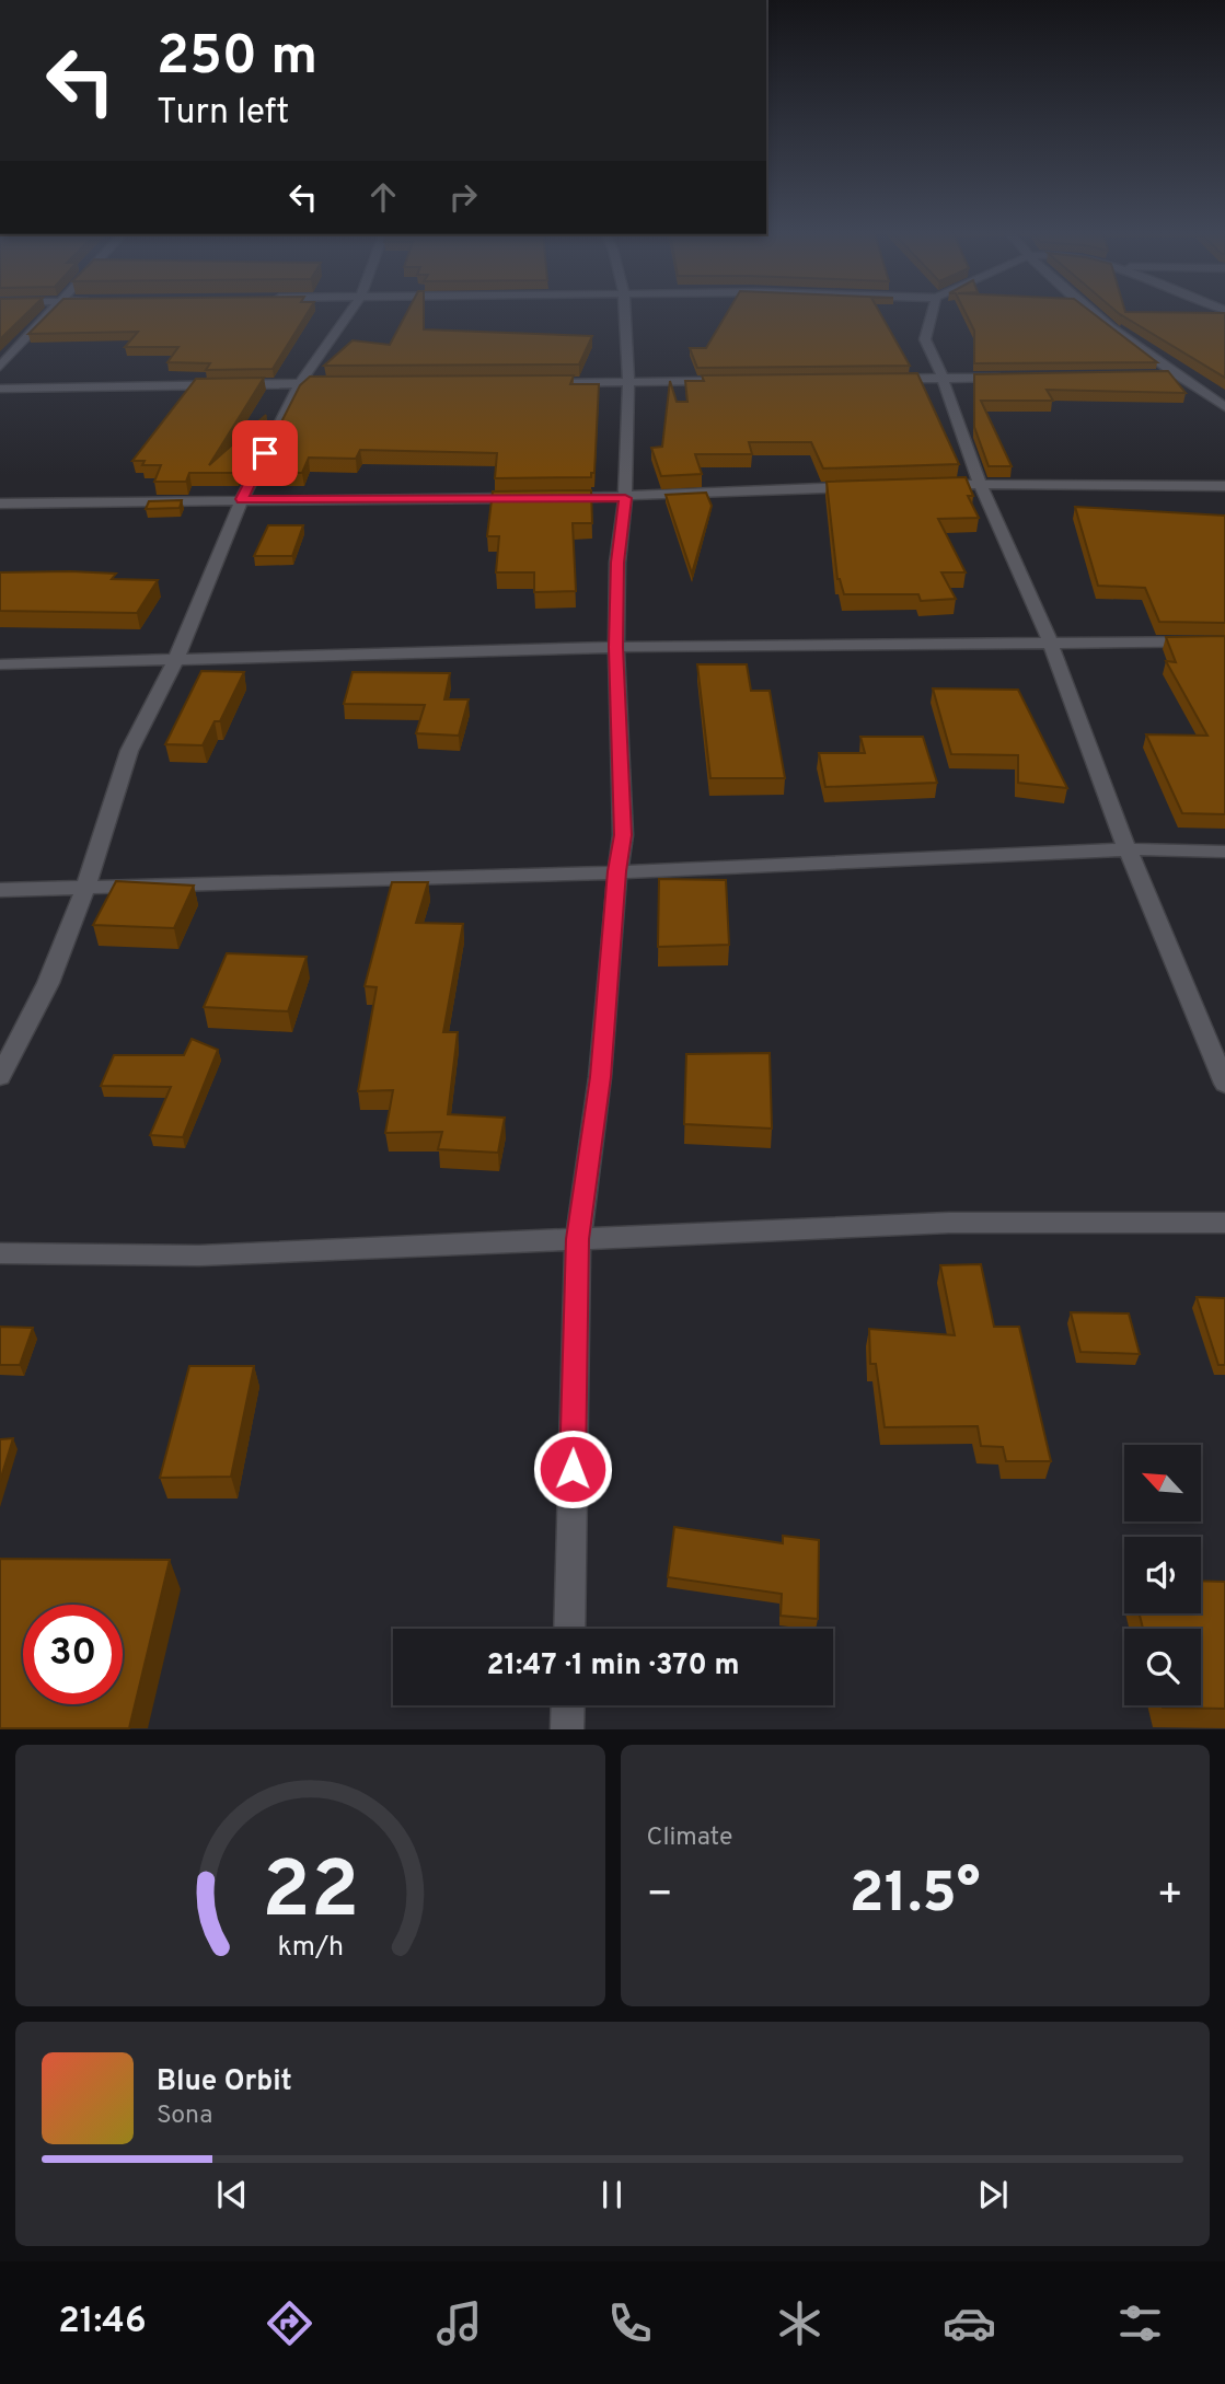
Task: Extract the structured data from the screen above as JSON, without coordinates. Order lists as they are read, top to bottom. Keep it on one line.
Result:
{"north":"top left","page":{"turn":["250 m","Turn left"],"limit":"30","trip":"21:47 · 1 min · 370 m","tile":"Climate","heat":["−","21.5°","+"],"song":["Blue Orbit","Sona"],"tabs":"21:46","gauge":["22","km/h"]}}
